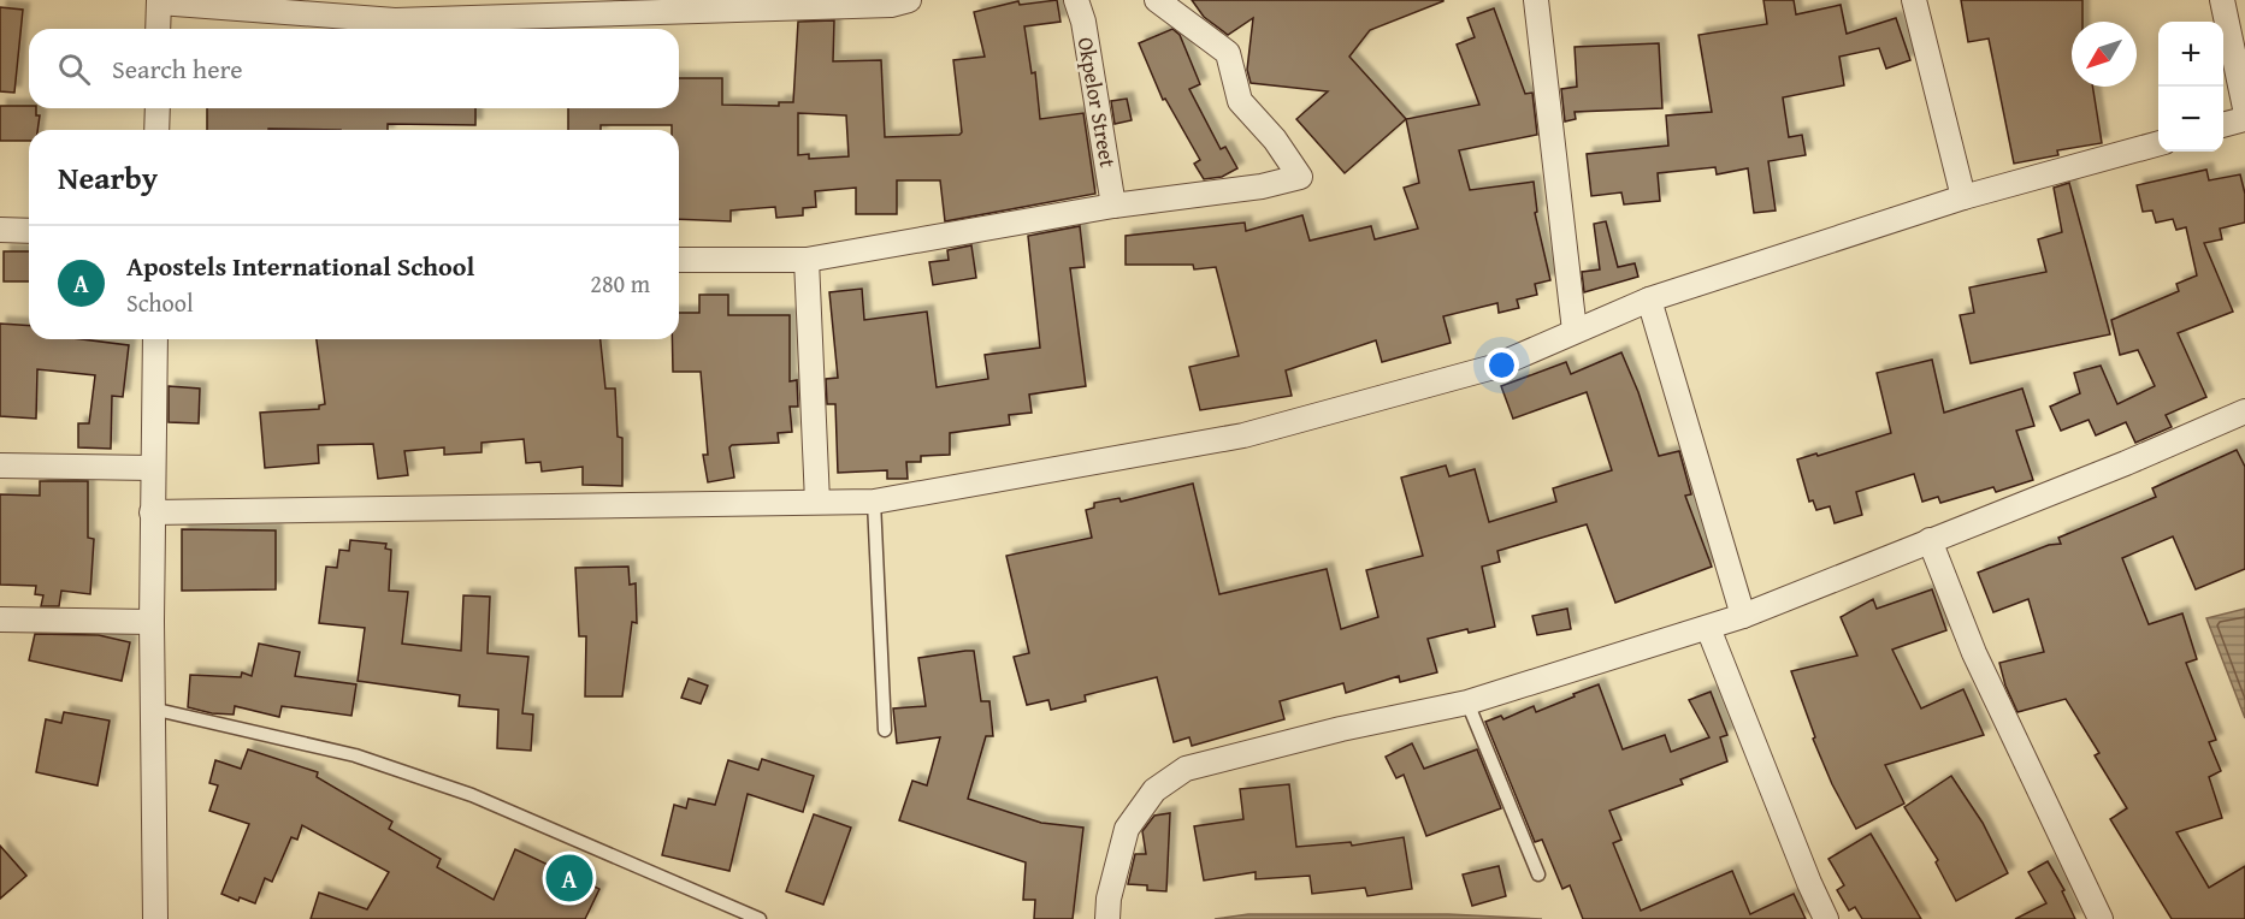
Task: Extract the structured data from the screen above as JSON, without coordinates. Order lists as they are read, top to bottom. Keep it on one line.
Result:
{"streets":{"street":["Okpelor Street"]},"north":"bottom left","page":{"map_buttons":["+","−"],"search":"Search here","heading":"Nearby","list":[{"mark":"A","name":"Apostels International School","note":"School","value":"280 m"}],"pins":"A"}}
